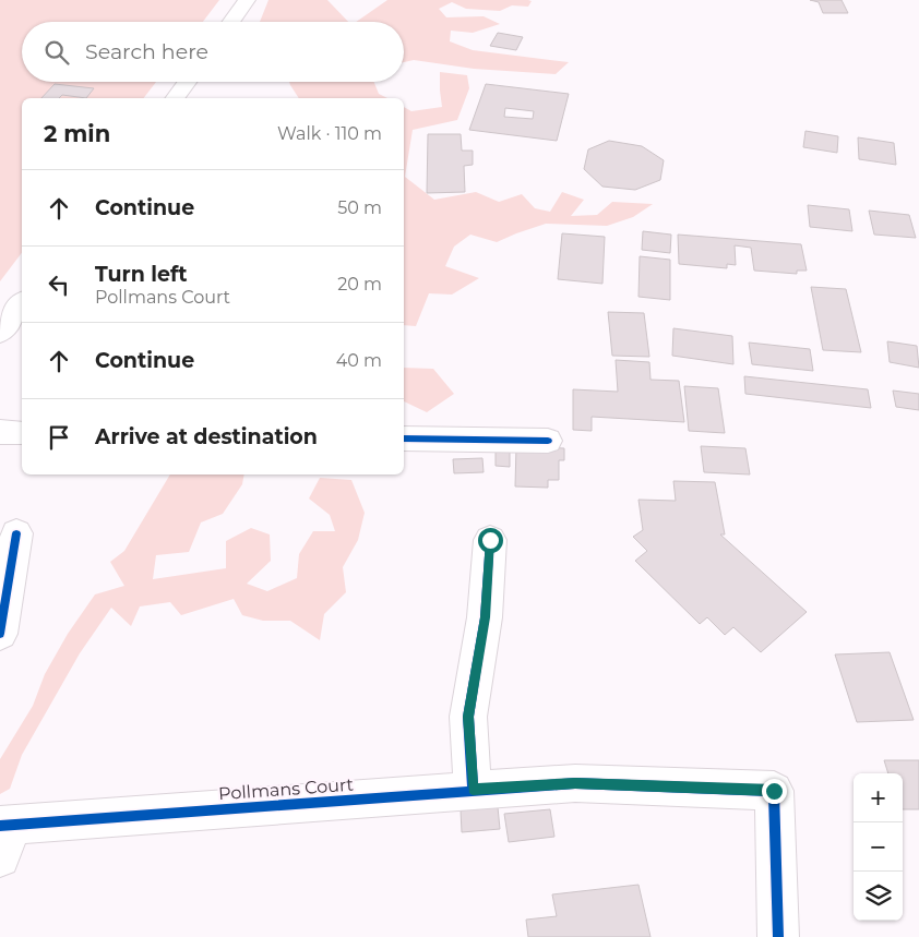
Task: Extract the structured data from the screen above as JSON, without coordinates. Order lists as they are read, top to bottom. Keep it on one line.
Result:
{"streets":{"street":["Pollmans Court"]},"page":{"search":"Search here","heading":["2 min","Walk · 110 m"],"list":[["Continue","50 m"],["Turn left","Pollmans Court","20 m"],["Continue","40 m"],"Arrive at destination"],"map_buttons":["+","−"]}}
